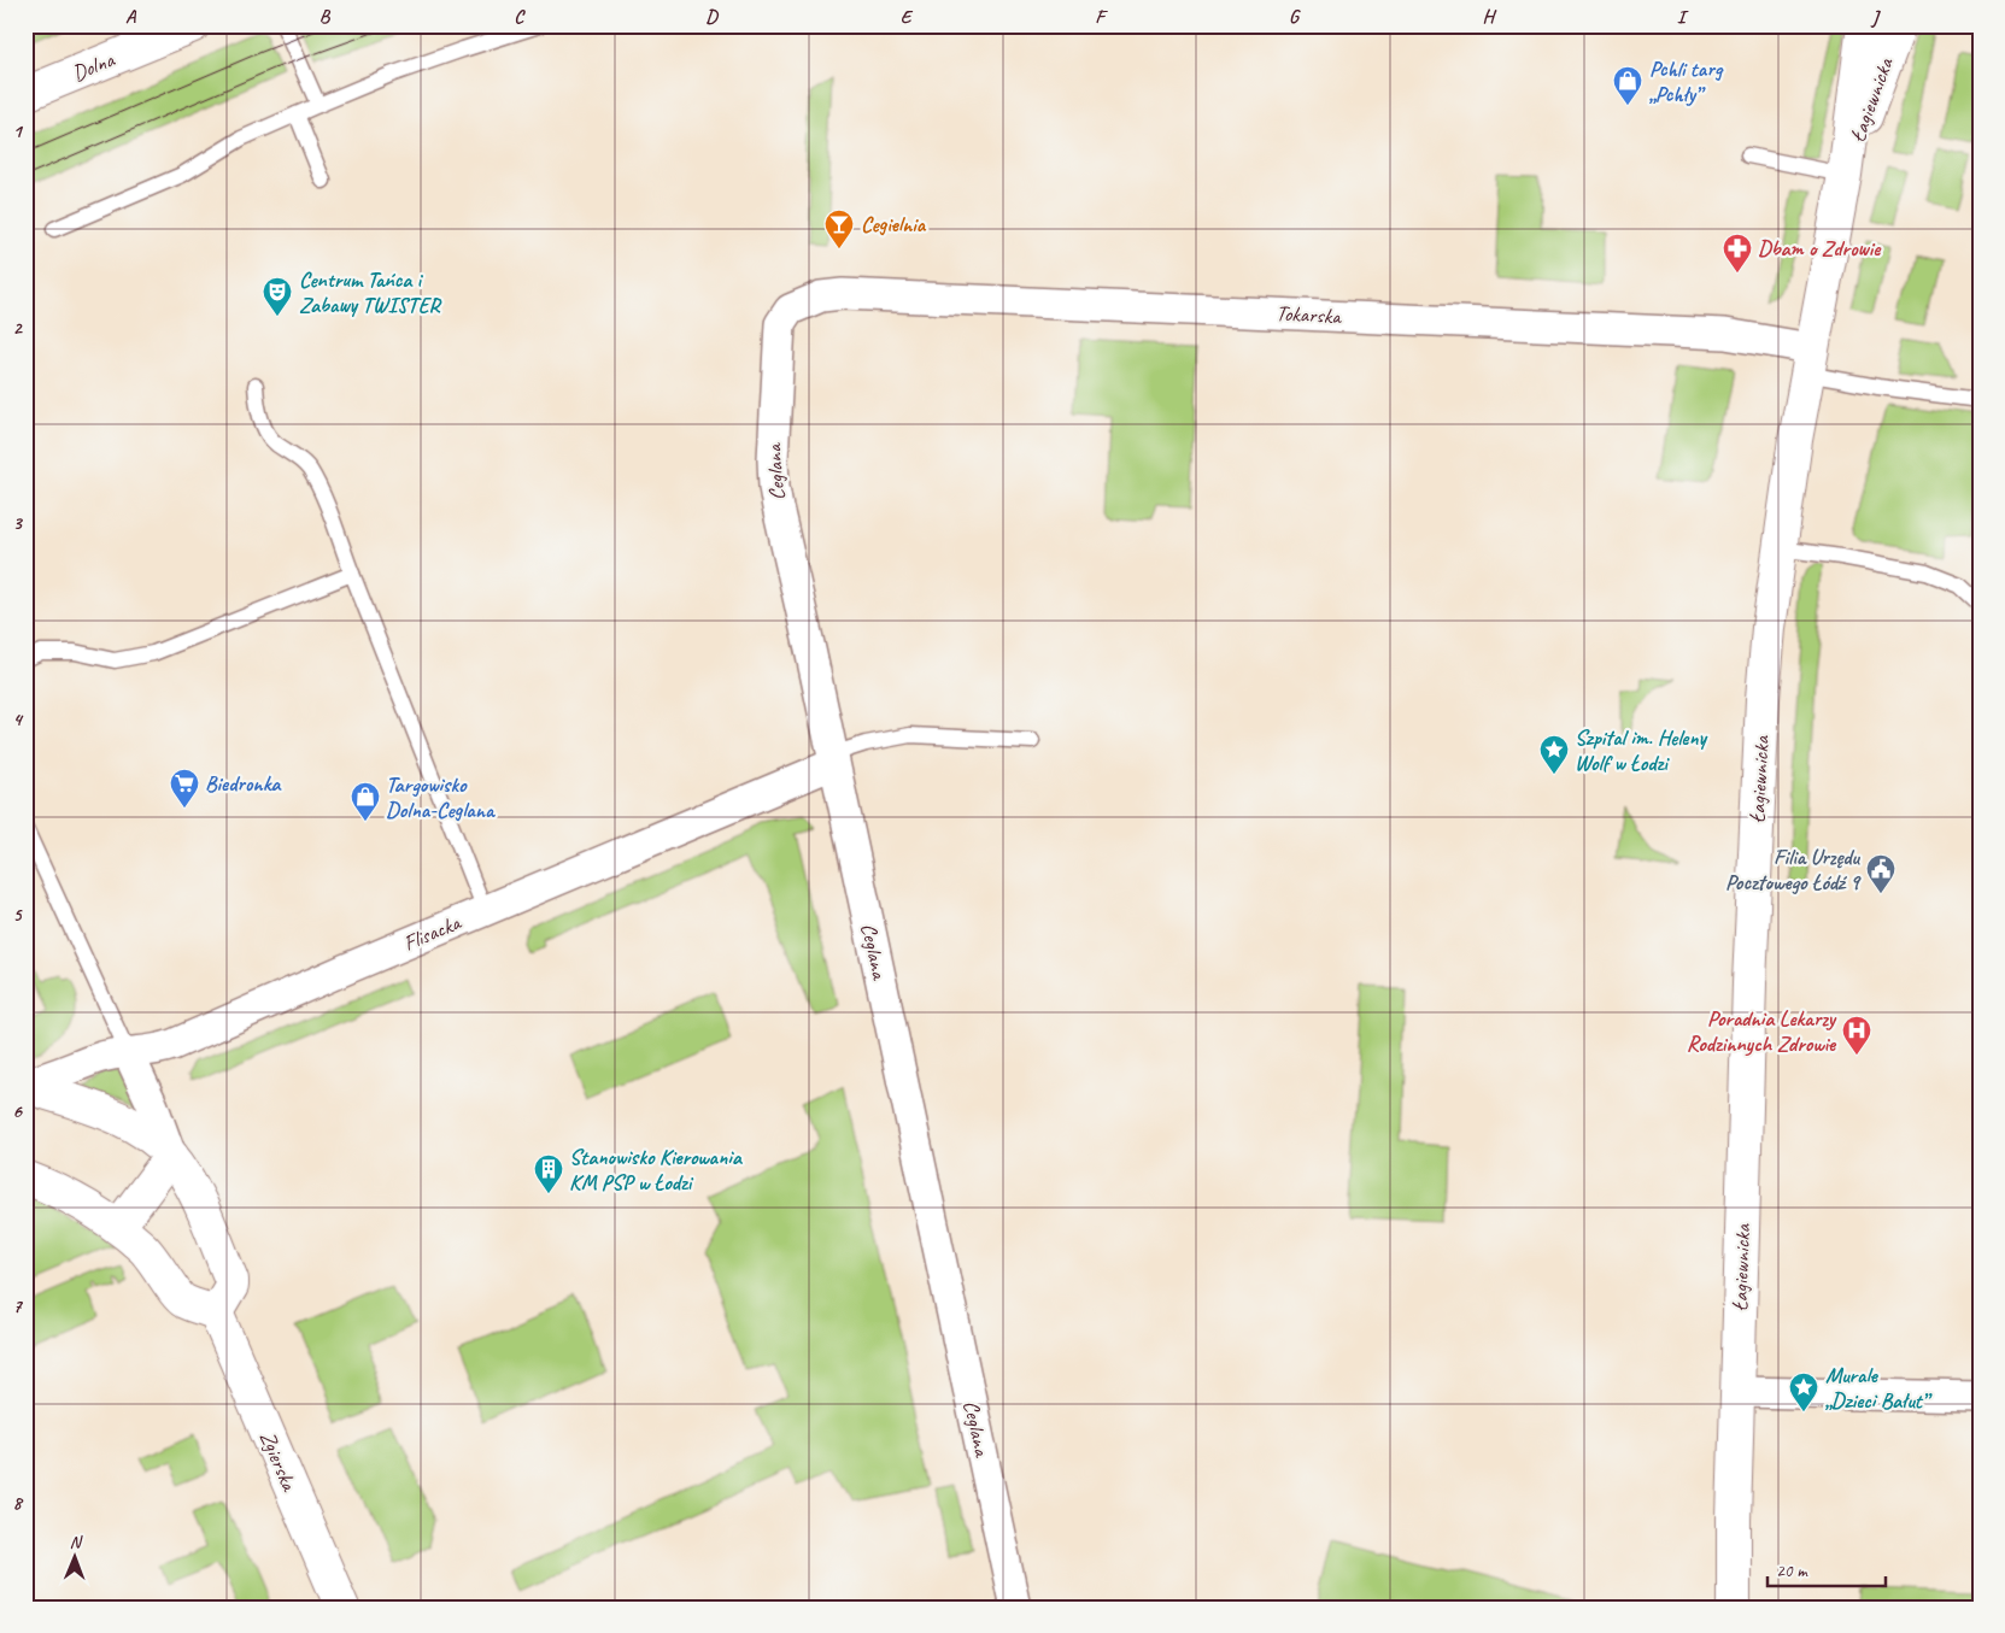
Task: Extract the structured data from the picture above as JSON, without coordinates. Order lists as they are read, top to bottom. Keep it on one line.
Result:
{"streets":{"street":["Dolna","Łagiewnicka","Tokarska","Ceglana","Flisacka","Zgierska"]},"crossings":[["Łagiewnicka","Tokarska"],["Tokarska","Ceglana"],["Ceglana","Flisacka"]],"places":{"shop":["Pchli targ „Pchły”","Targowisko Dolna-Ceglana"],"bar":["Cegielnia"],"pharmacy":["Dbam o Zdrowie"],"theatre":["Centrum Tańca i Zabawy TWISTER"],"place":["Szpital im. Heleny Wolf w Łodzi","Murale „Dzieci Bałut”"],"supermarket":["Biedronka"],"public building":["Filia Urzędu Pocztowego Łódź 9"],"hospital":["Poradnia Lekarzy Rodzinnych Zdrowie"],"building":["Stanowisko Kierowania KM PSP w Łodzi"]},"scale_bar":"20 m","north":"top","grid":{"columns":["A","B","C","D","E","F","G","H","I","J"],"rows":["1","2","3","4","5","6","7","8"]}}
